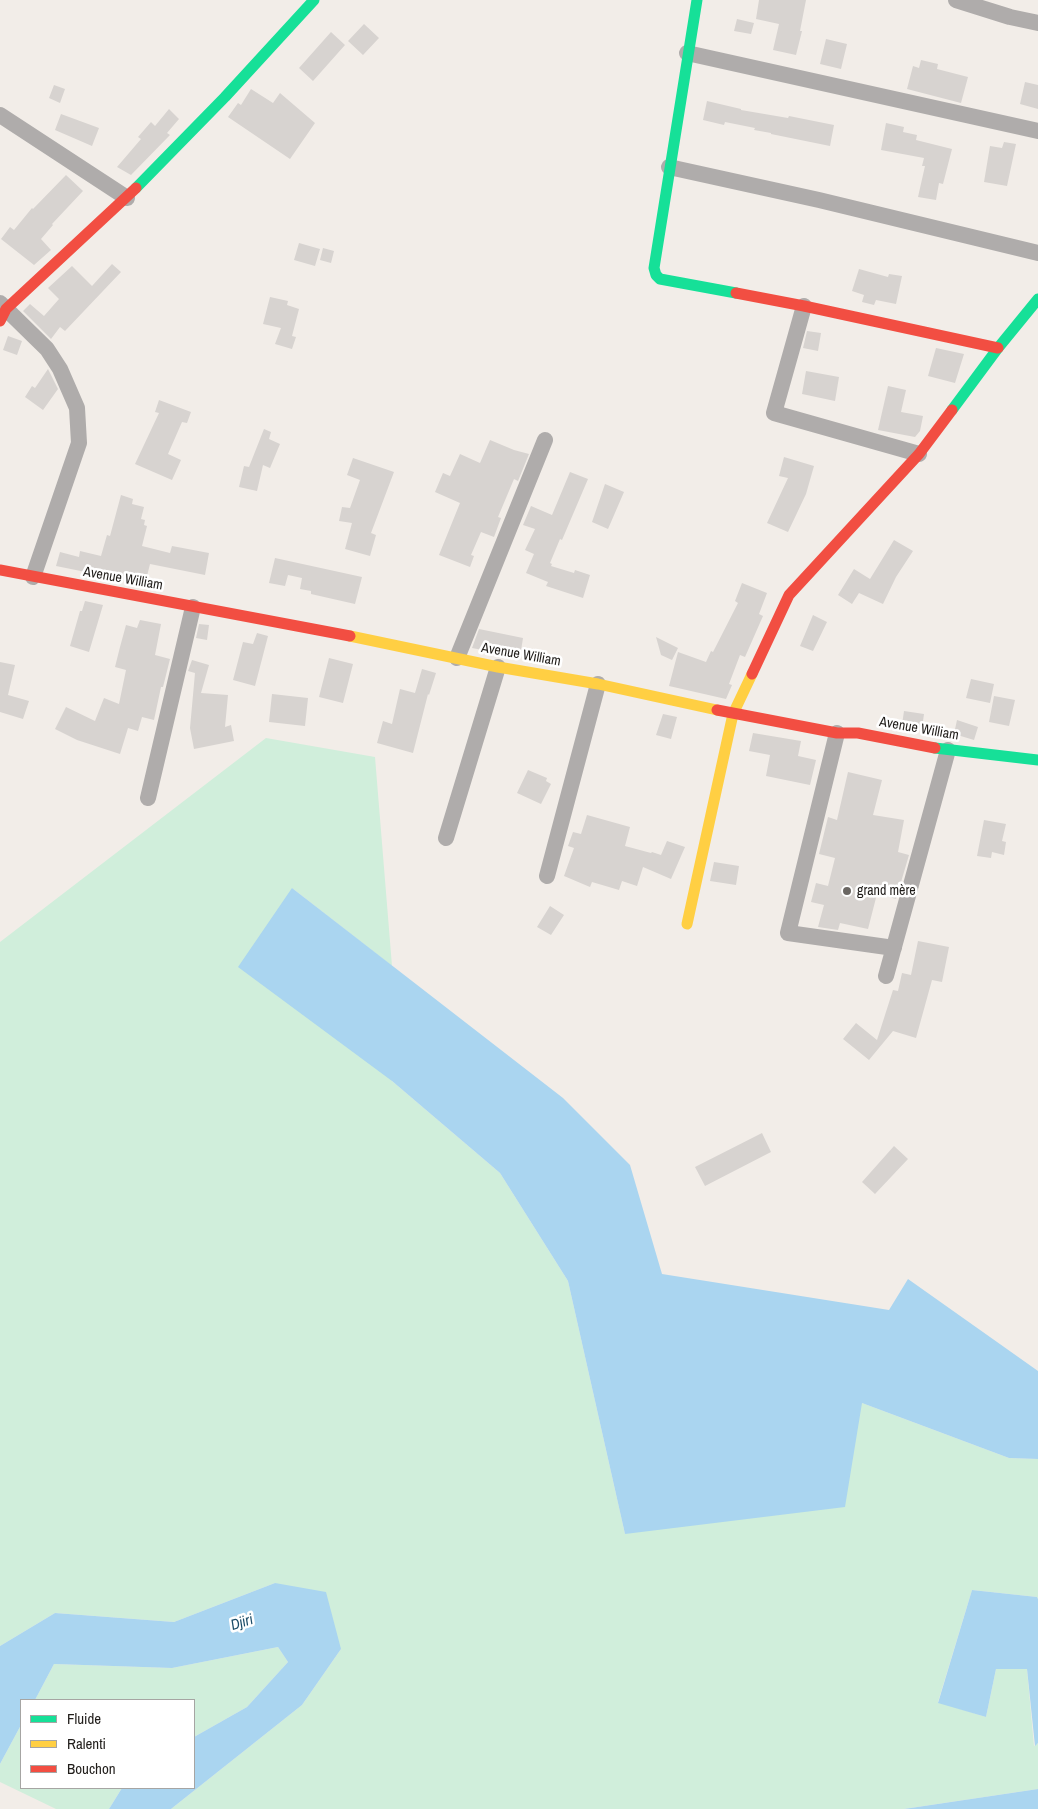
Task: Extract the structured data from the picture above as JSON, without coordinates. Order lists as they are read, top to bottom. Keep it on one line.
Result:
{"streets":{"street":["Avenue William"]},"water":["Djiri"],"places":["grand mère"],"legend":["Fluide","Ralenti","Bouchon"]}
